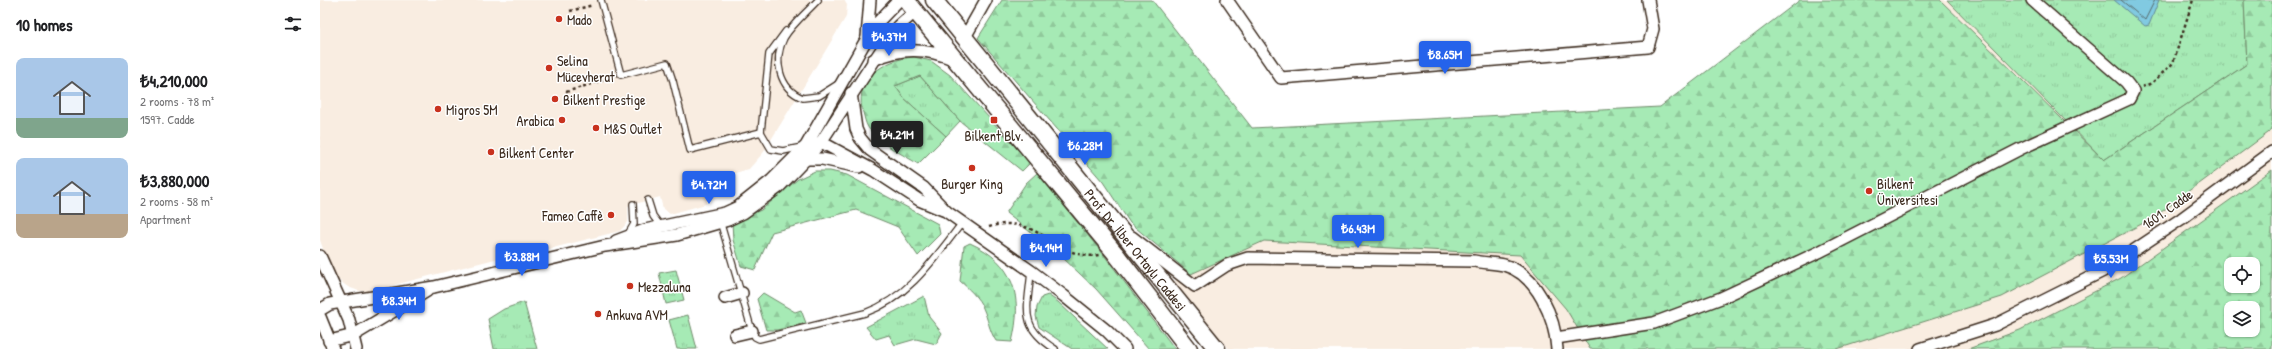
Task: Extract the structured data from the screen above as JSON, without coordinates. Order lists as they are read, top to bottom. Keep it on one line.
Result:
{"streets":{"street":["1601. Cadde","Prof. Dr. İlber Ortaylı Caddesi"]},"places":{"other":["Mado","Selina Mücevherat","Bilkent Prestige","Migros 5M","Arabica","M&S Outlet","Bilkent Center","Burger King","Bilkent Üniversitesi","Fameo Caffè","Mezzaluna","Ankuva AVM"],"transit":["Bilkent Blv."]},"page":{"heading":"10 homes","price":["₺4.37M","₺8.65M","₺4.21M","₺6.28M","₺4.72M","₺6.43M","₺4.14M","₺3.88M","₺5.53M","₺8.34M"],"list":[{"name":"₺4,210,000","note":"2 rooms · 78 m² · 1597. Cadde"},{"name":"₺3,880,000","note":"2 rooms · 58 m² · Apartment"}]}}
